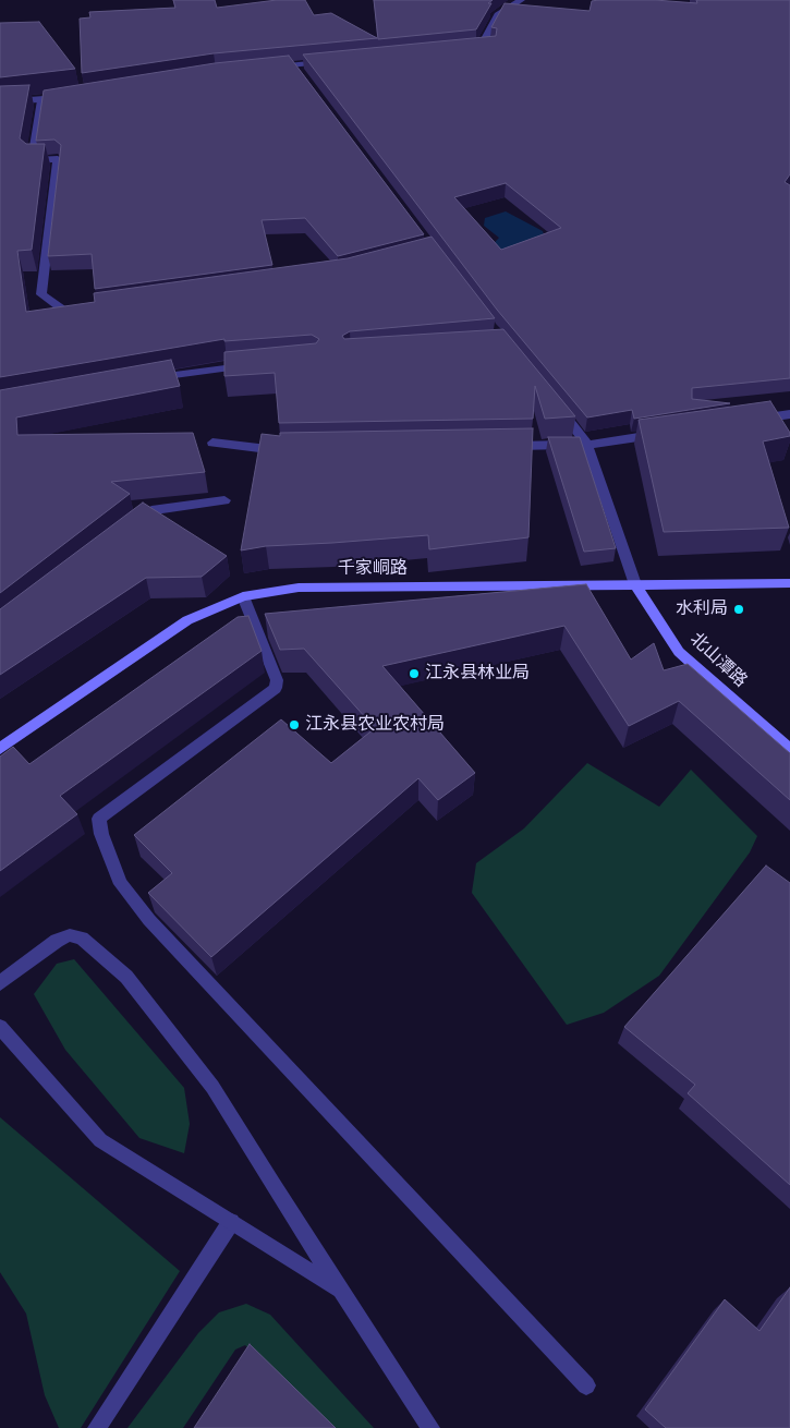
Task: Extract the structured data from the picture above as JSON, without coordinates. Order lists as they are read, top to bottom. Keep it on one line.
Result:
{"streets":{"main road":["千家峒路","北山潭路"]},"crossings":[["千家峒路","北山潭路"]],"places":["水利局","江永县林业局","江永县农业农村局"]}
